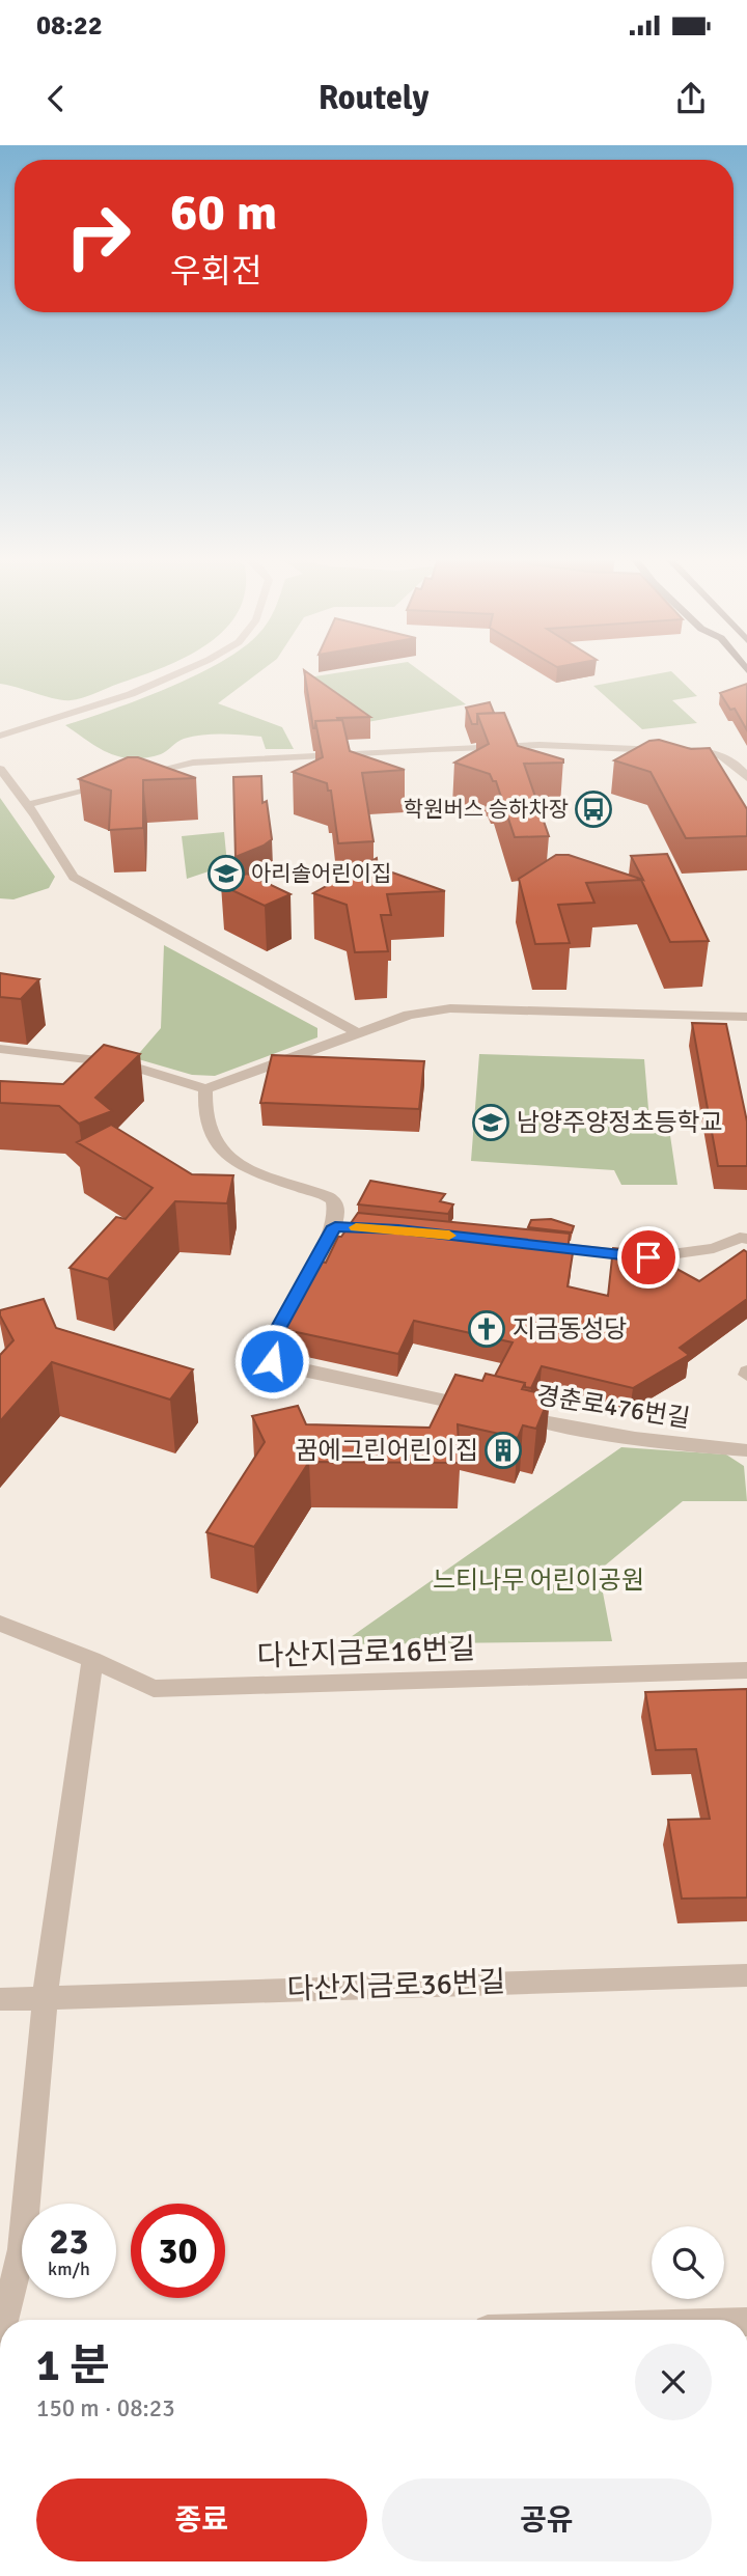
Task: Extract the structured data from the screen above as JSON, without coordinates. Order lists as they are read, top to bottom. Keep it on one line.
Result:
{"streets":{"street":["경춘로476번길","다산지금로16번길","다산지금로36번길"]},"parks":["느티나무 어린이공원"],"places":{"bus stop":["학원버스 승하차장"],"school or university":["아리솔어린이집","남양주양정초등학교"],"church":["지금동성당"],"building":["꿈에그린어린이집"]},"page":{"status":"08:22","header":"Routely","turn":["60 m","우회전"],"speed":"23 km/h","limit":"30","heading":["1 분","150 m · 08:23"],"buttons":["종료","공유"]}}
